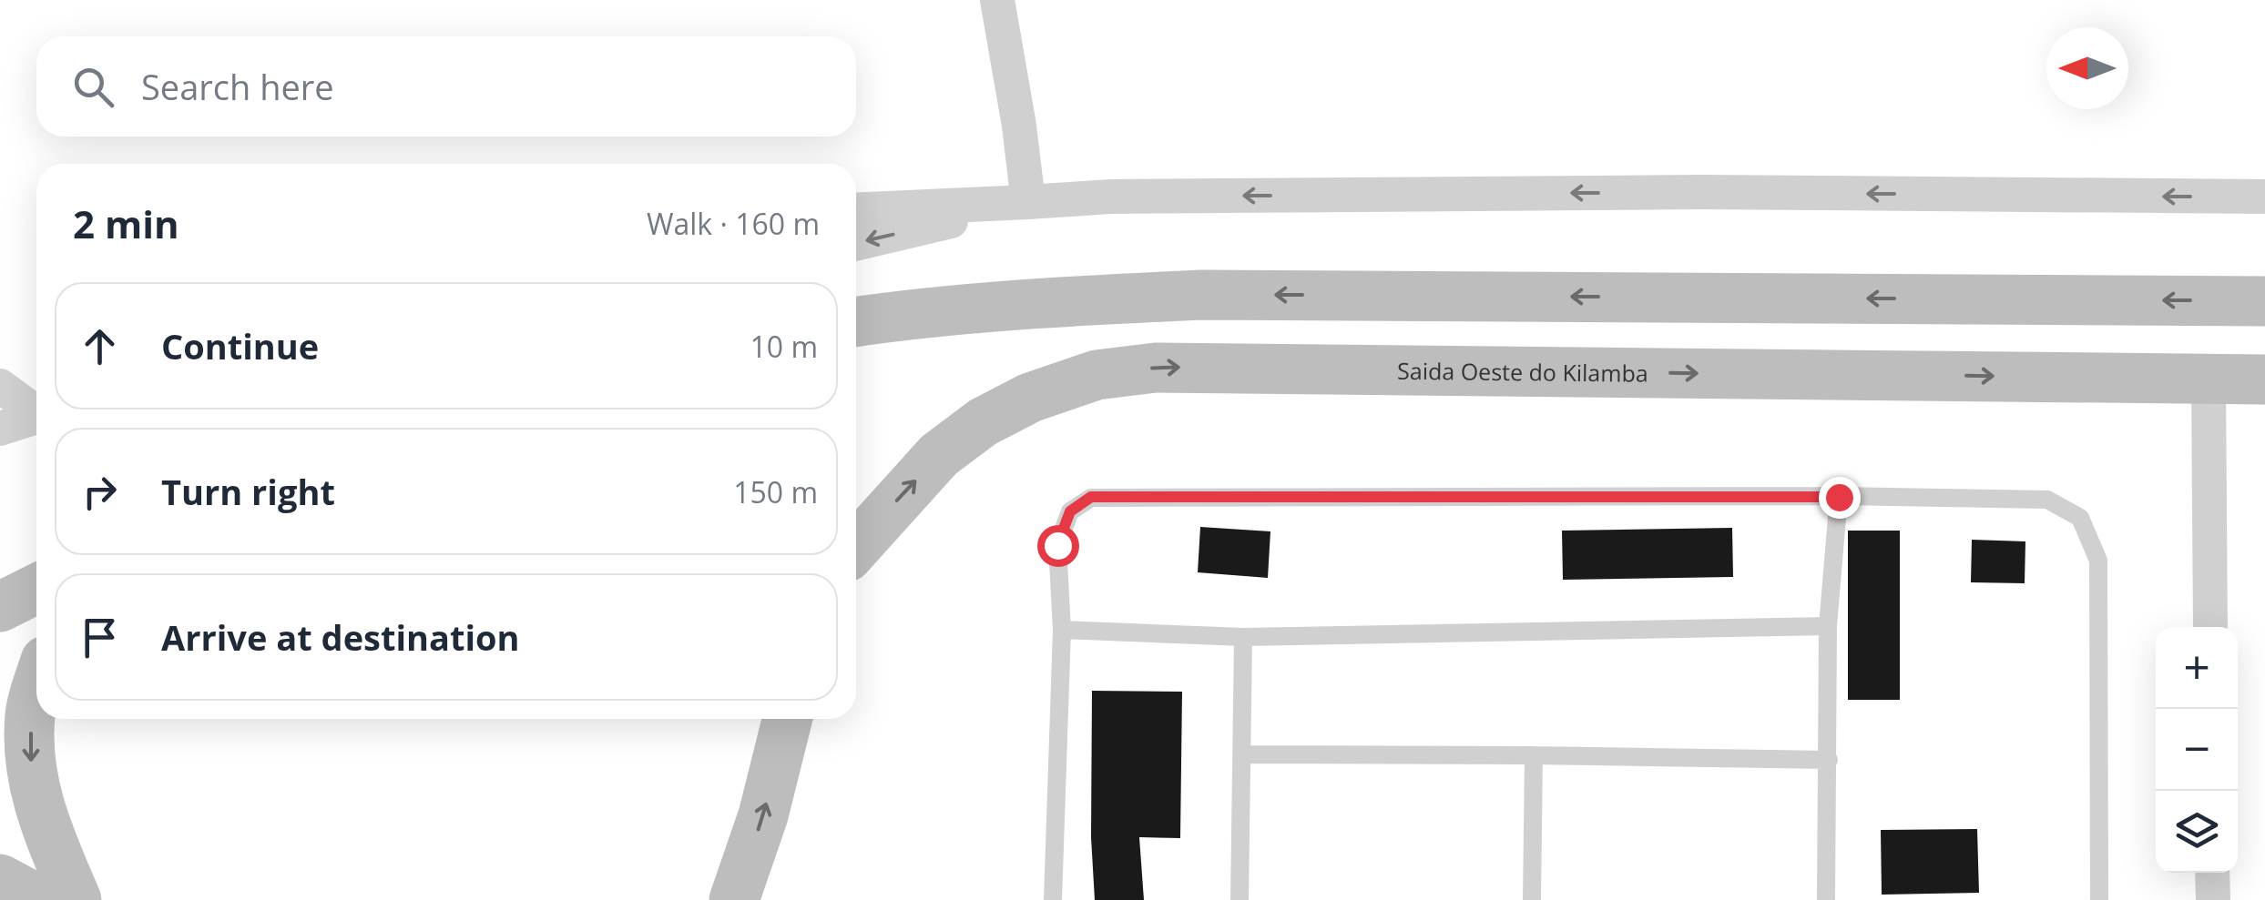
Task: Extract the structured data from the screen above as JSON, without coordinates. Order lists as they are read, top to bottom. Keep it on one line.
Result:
{"streets":{"street":["Saida Oeste do Kilamba"]},"north":"left","page":{"search":"Search here","heading":["2 min","Walk · 160 m"],"list":[["Continue","10 m"],["Turn right","150 m"],"Arrive at destination"],"map_buttons":["+","−"]}}
